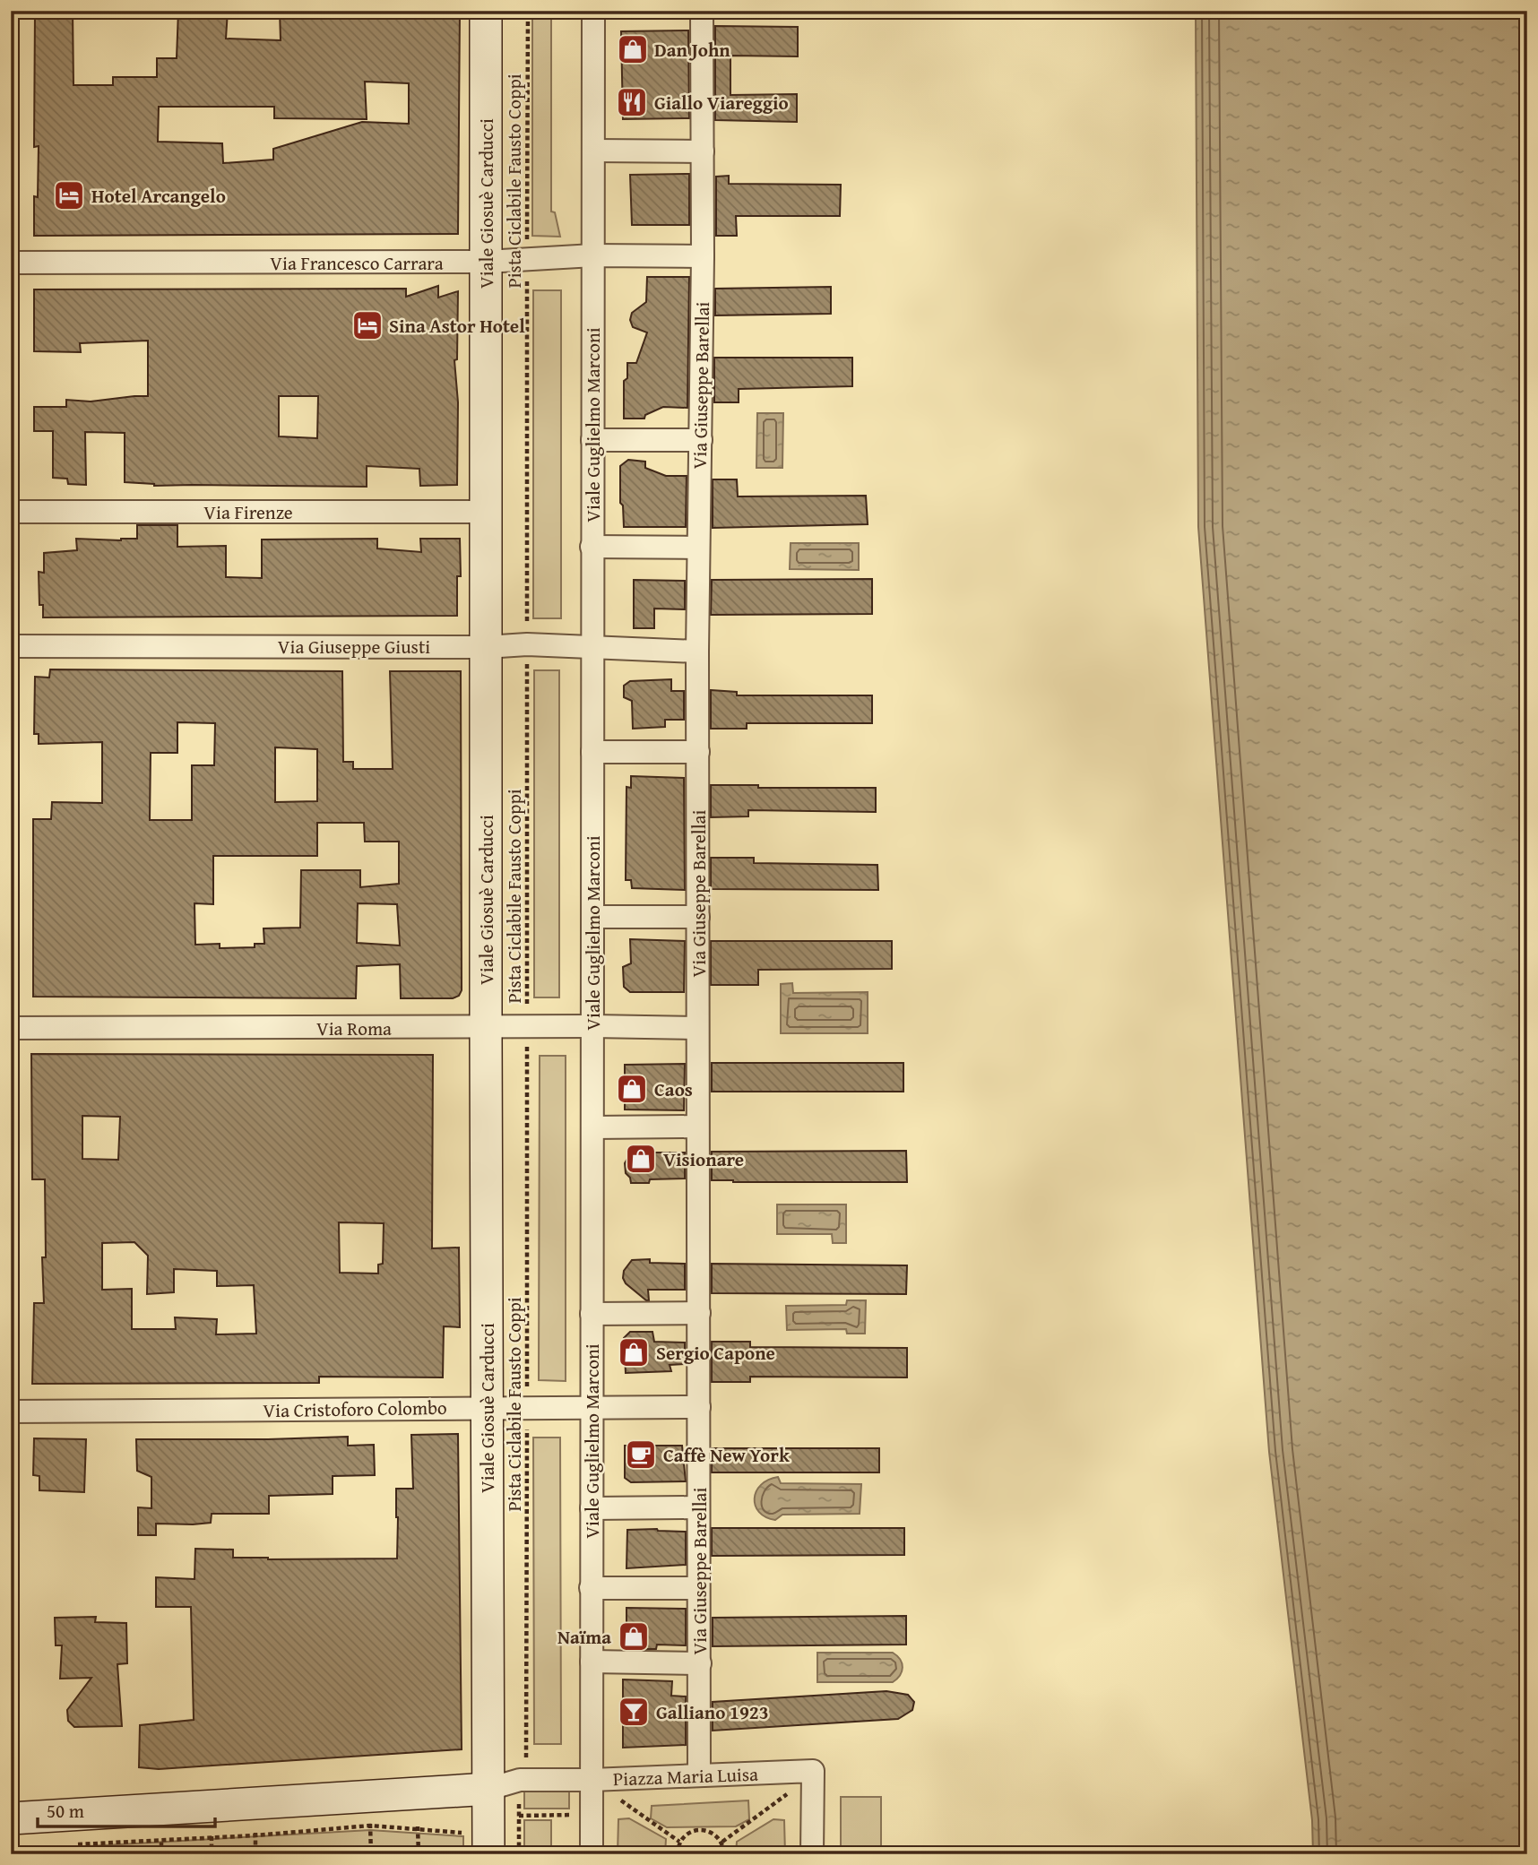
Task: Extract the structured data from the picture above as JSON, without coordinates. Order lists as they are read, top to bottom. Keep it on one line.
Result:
{"streets":{"street":["Viale Giosuè Carducci","Via Francesco Carrara","Via Giuseppe Barellai","Viale Guglielmo Marconi","Via Firenze","Via Giuseppe Giusti","Via Roma","Via Cristoforo Colombo","Piazza Maria Luisa"],"path":["Pista Ciclabile Fausto Coppi"]},"crossings":[["Pista Ciclabile Fausto Coppi","Viale Giosuè Carducci"],["Pista Ciclabile Fausto Coppi","Via Francesco Carrara"],["Pista Ciclabile Fausto Coppi","Via Giuseppe Giusti"],["Pista Ciclabile Fausto Coppi","Via Roma"],["Pista Ciclabile Fausto Coppi","Via Cristoforo Colombo"],["Viale Giosuè Carducci","Via Francesco Carrara"],["Viale Giosuè Carducci","Via Firenze"],["Viale Giosuè Carducci","Via Giuseppe Giusti"],["Viale Giosuè Carducci","Via Roma"],["Viale Giosuè Carducci","Via Cristoforo Colombo"],["Via Francesco Carrara","Via Giuseppe Barellai"],["Via Francesco Carrara","Viale Guglielmo Marconi"],["Via Giuseppe Barellai","Via Giuseppe Giusti"],["Via Giuseppe Barellai","Via Roma"],["Via Giuseppe Barellai","Via Cristoforo Colombo"],["Via Giuseppe Barellai","Piazza Maria Luisa"],["Viale Guglielmo Marconi","Via Giuseppe Giusti"],["Viale Guglielmo Marconi","Via Roma"],["Viale Guglielmo Marconi","Via Cristoforo Colombo"],["Viale Guglielmo Marconi","Piazza Maria Luisa"]],"places":{"shop":["Dan John","Caos","Visionare","Sergio Capone","Naïma"],"restaurant":["Giallo Viareggio"],"hotel":["Hotel Arcangelo","Sina Astor Hotel"],"cafe":["Caffè New York"],"bar":["Galliano 1923"]},"scale_bar":"50 m"}
